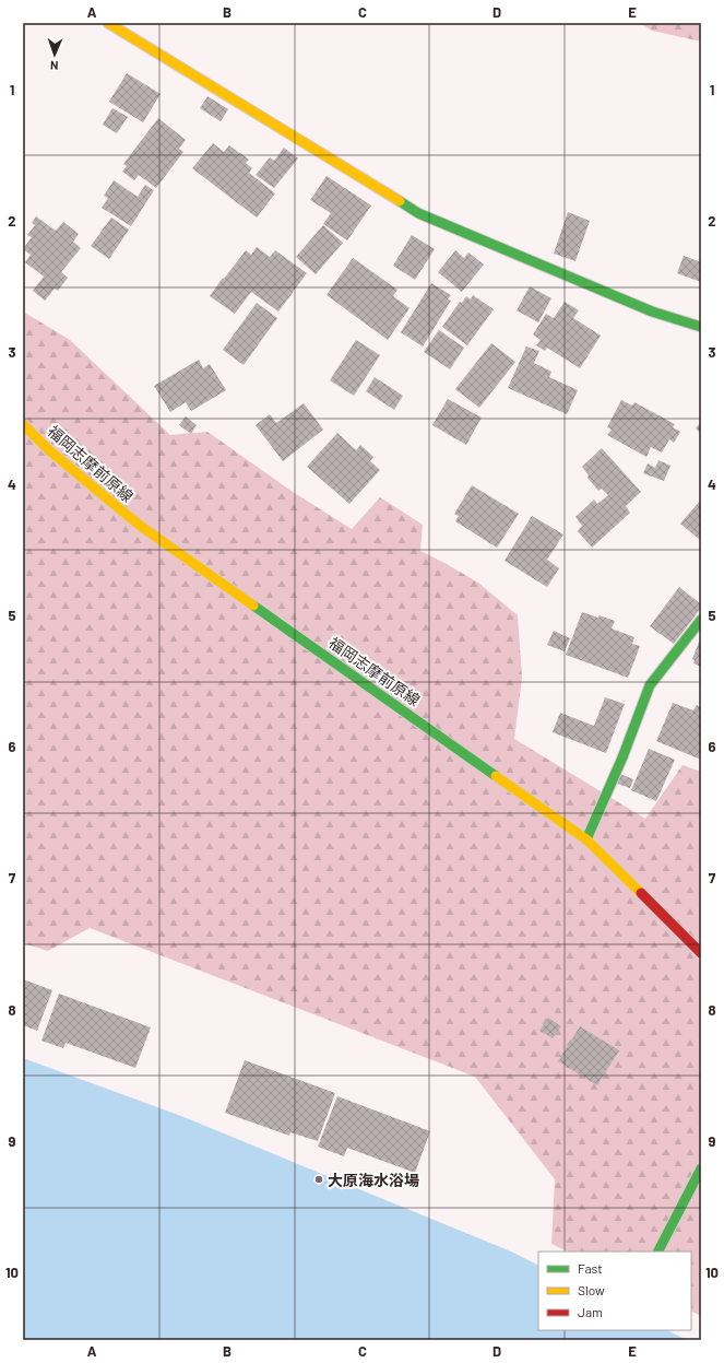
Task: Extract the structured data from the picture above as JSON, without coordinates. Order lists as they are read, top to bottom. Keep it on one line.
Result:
{"streets":{"street":["福岡志摩前原線"]},"places":["大原海水浴場"],"legend":["Fast","Slow","Jam"],"north":"bottom","grid":{"columns":["A","B","C","D","E"],"rows":["1","2","3","4","5","6","7","8","9","10"]}}
